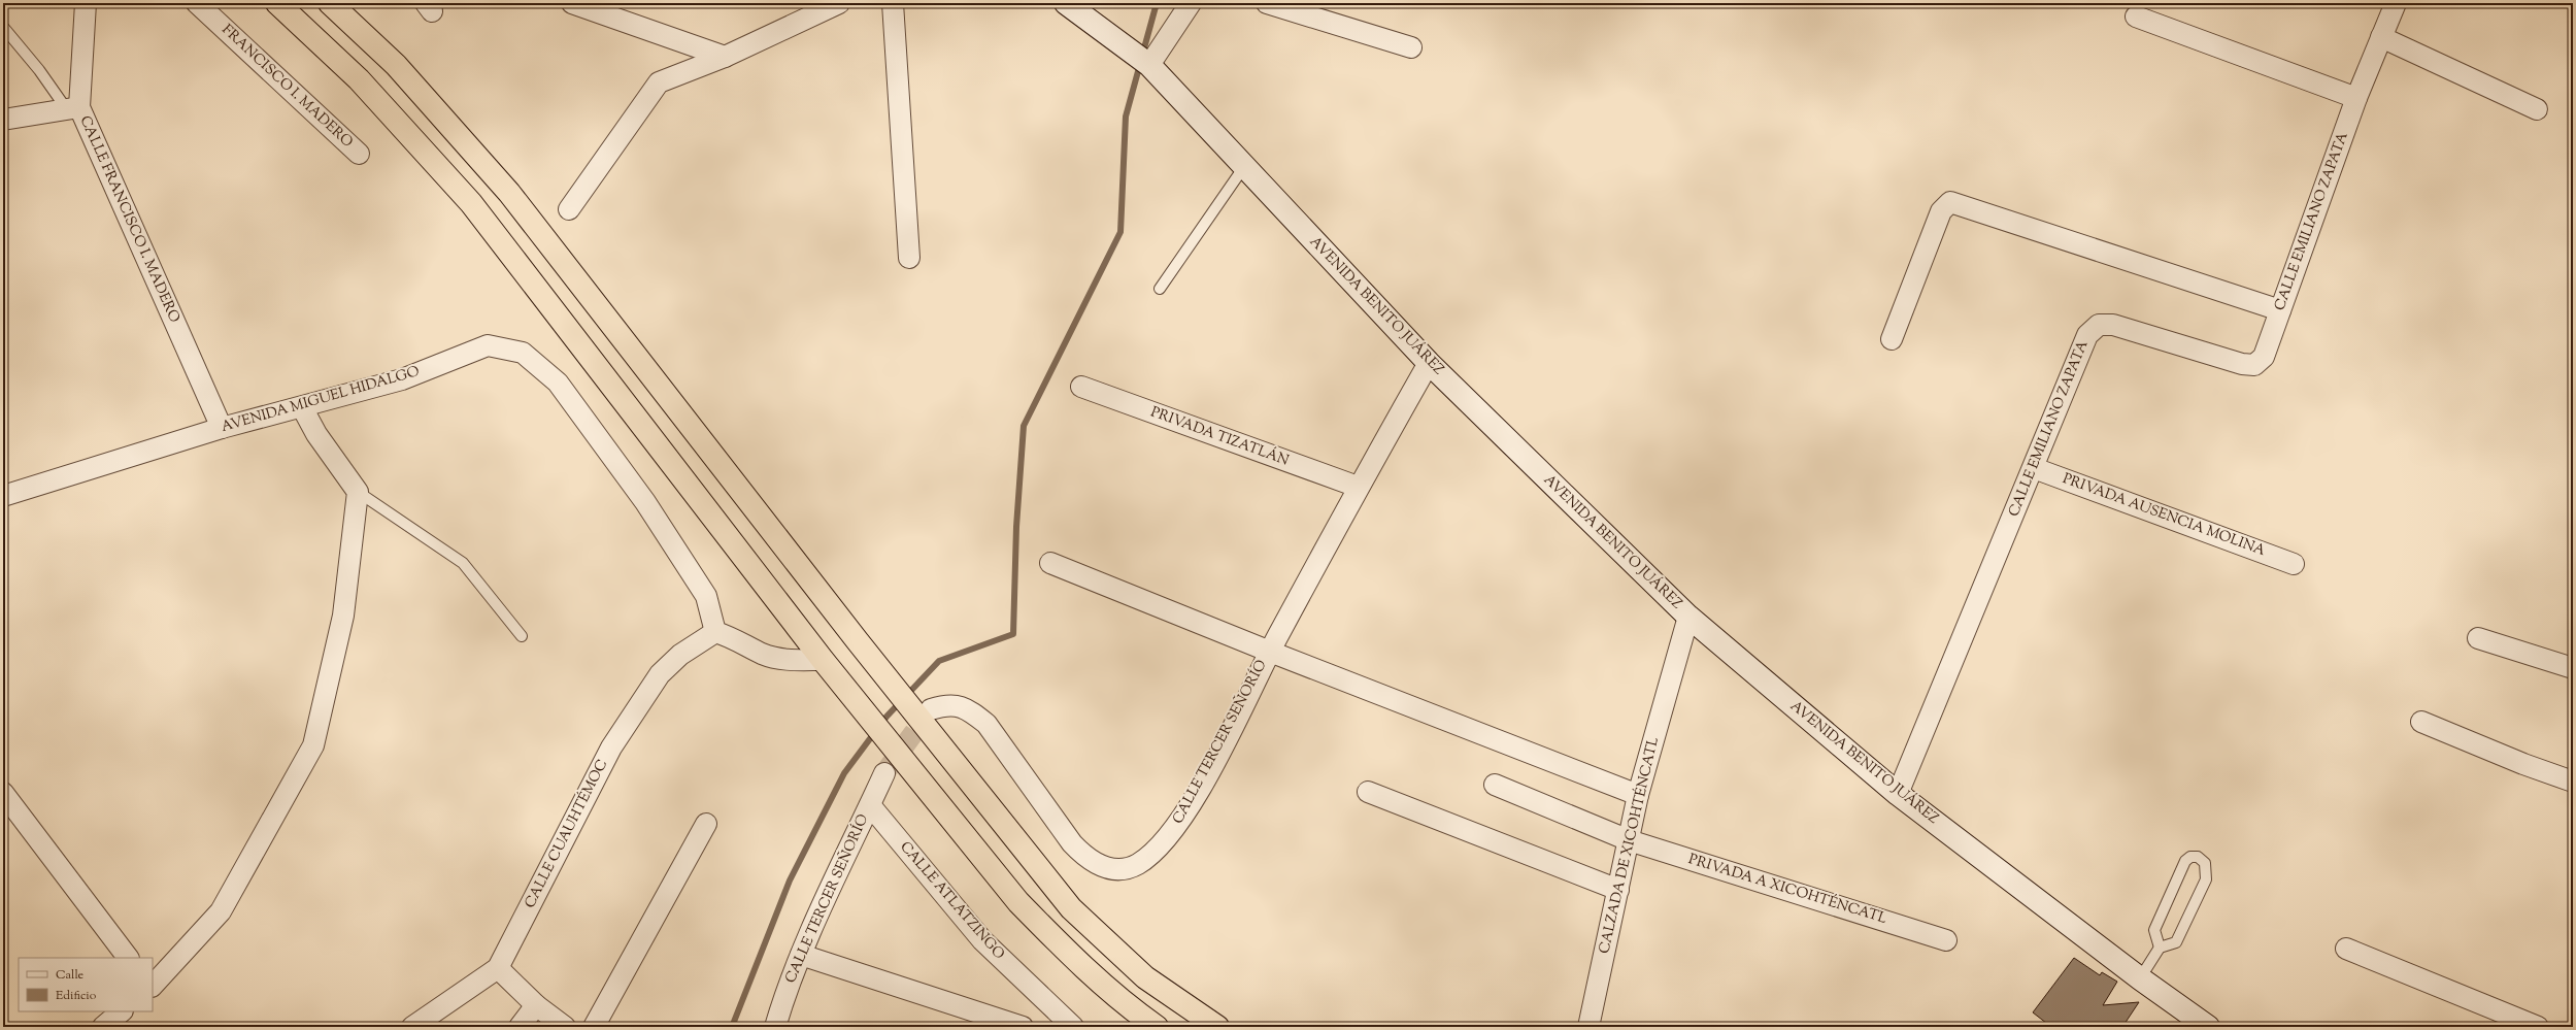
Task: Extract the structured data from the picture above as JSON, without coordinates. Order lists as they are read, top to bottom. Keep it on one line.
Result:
{"streets":{"main road":["AVENIDA BENITO JUÁREZ"],"street":["FRANCISCO I. MADERO","CALLE FRANCISCO I. MADERO","CALLE EMILIANO ZAPATA","AVENIDA MIGUEL HIDALGO","PRIVADA TIZATLÁN","PRIVADA AUSENCIA MOLINA","CALLE TERCER SEÑORÍO","CALLE CUAUHTÉMOC","CALZADA DE XICOHTÉNCATL","PRIVADA A XICOHTÉNCATL","CALLE ATLATZINGO"]},"crossings":[["CALLE FRANCISCO I. MADERO","AVENIDA MIGUEL HIDALGO"],["CALLE EMILIANO ZAPATA","AVENIDA BENITO JUÁREZ"],["CALLE EMILIANO ZAPATA","PRIVADA AUSENCIA MOLINA"],["AVENIDA BENITO JUÁREZ","CALLE TERCER SEÑORÍO"],["AVENIDA BENITO JUÁREZ","CALZADA DE XICOHTÉNCATL"],["AVENIDA MIGUEL HIDALGO","CALLE CUAUHTÉMOC"],["PRIVADA TIZATLÁN","CALLE TERCER SEÑORÍO"],["CALLE TERCER SEÑORÍO","CALLE ATLATZINGO"],["CALZADA DE XICOHTÉNCATL","PRIVADA A XICOHTÉNCATL"]],"legend":["Calle","Edificio"]}
